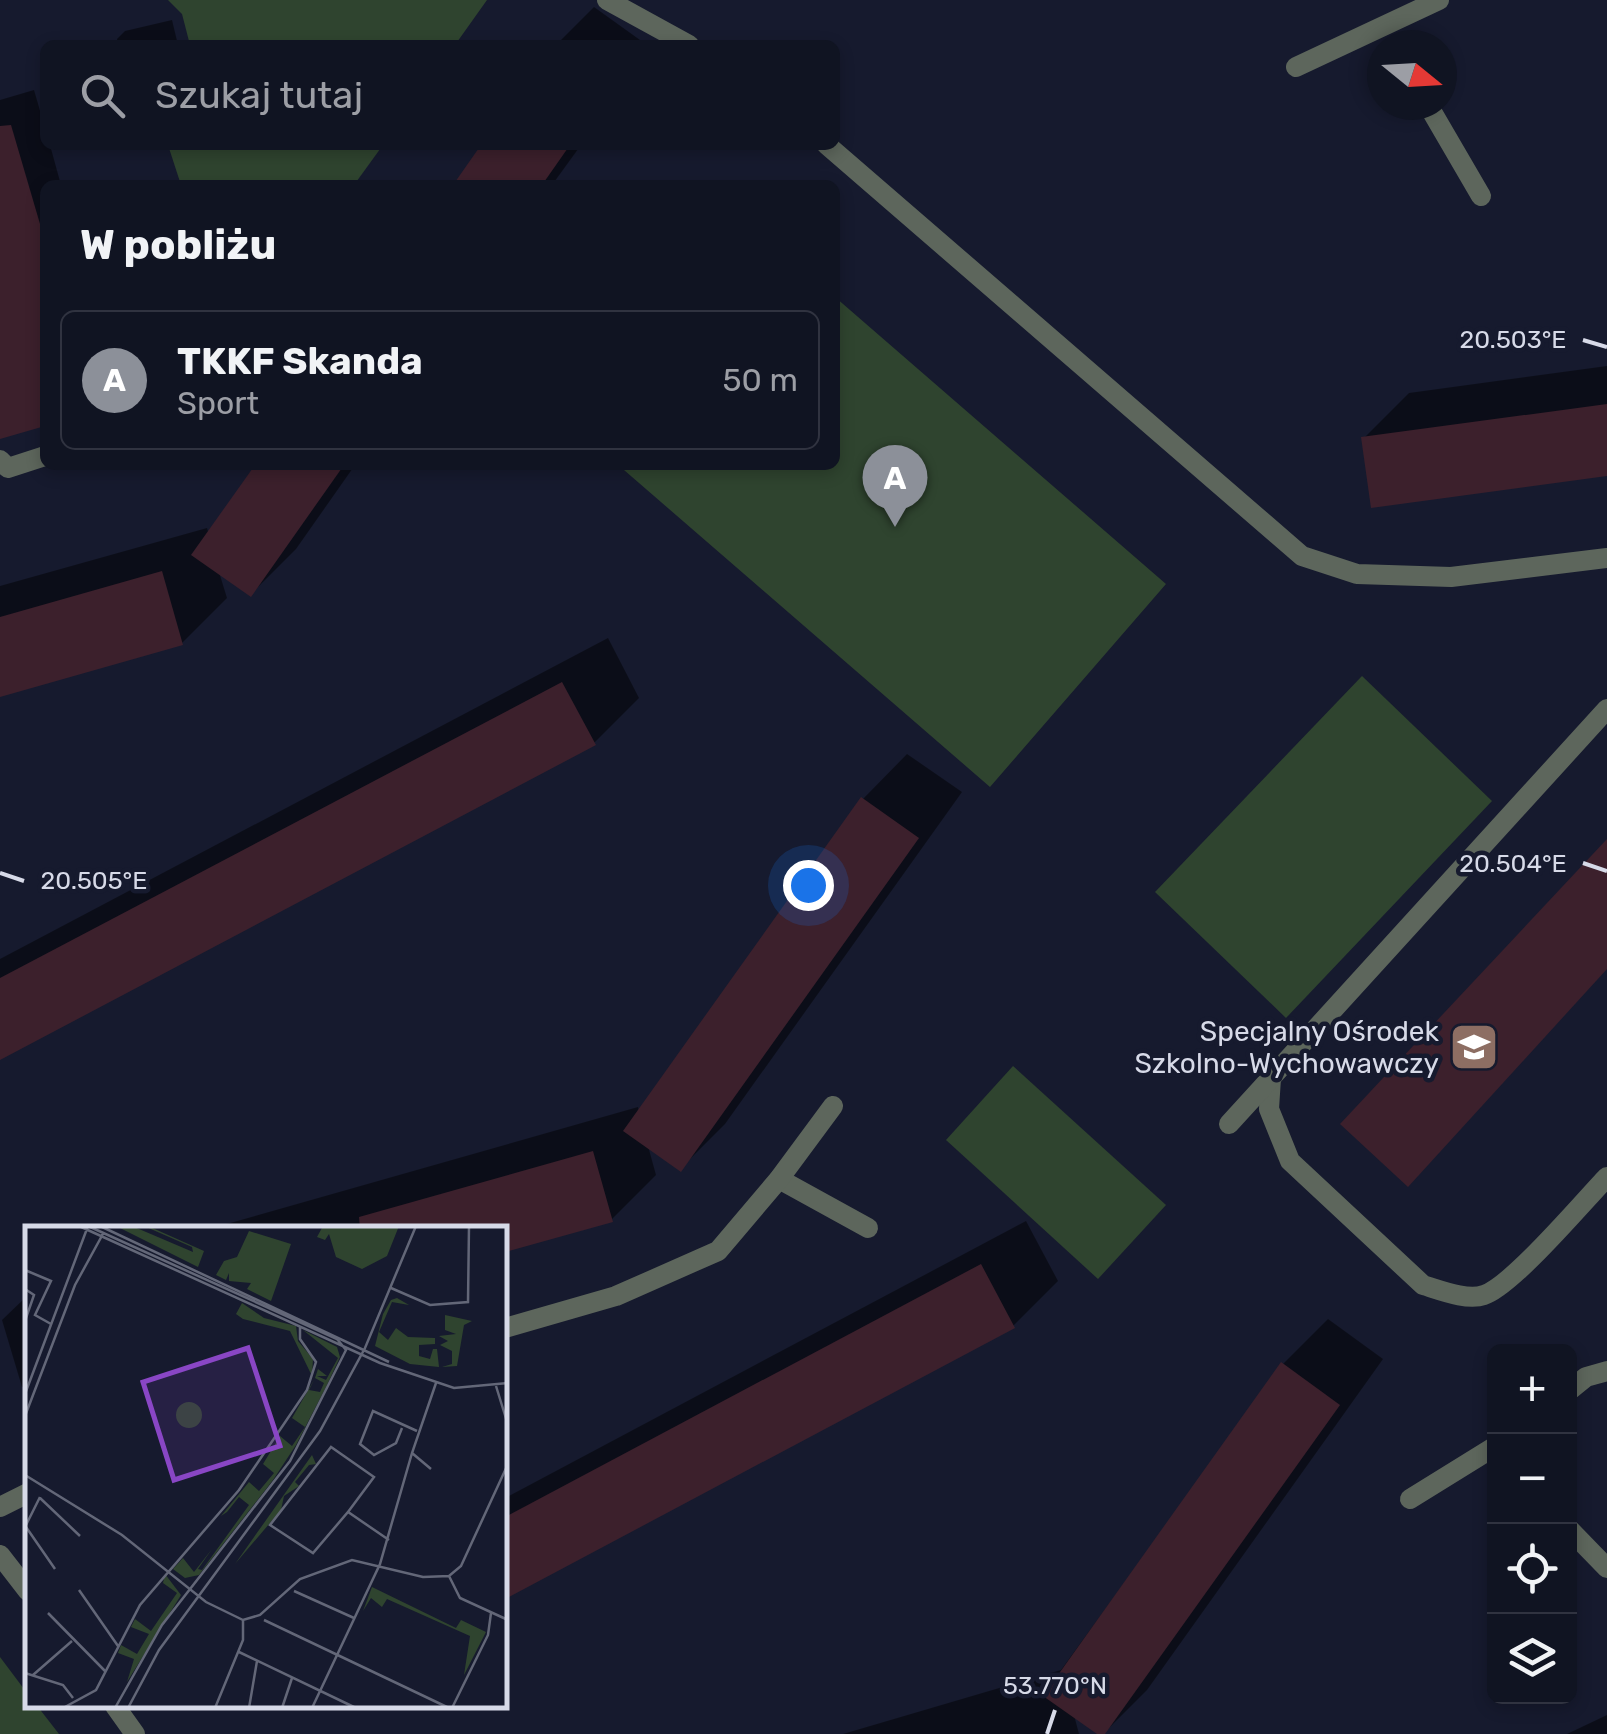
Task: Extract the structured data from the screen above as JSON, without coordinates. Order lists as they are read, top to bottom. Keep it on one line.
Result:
{"places":{"school or university":["Specjalny Ośrodek Szkolno-Wychowawczy"]},"north":"right","page":{"search":"Szukaj tutaj","heading":"W pobliżu","list":[{"mark":"A","name":"TKKF Skanda","note":"Sport","value":"50 m"}],"pins":"A","map_buttons":["+","−"]},"coordinates":["20.503°E","20.504°E","20.505°E","53.770°N"]}
